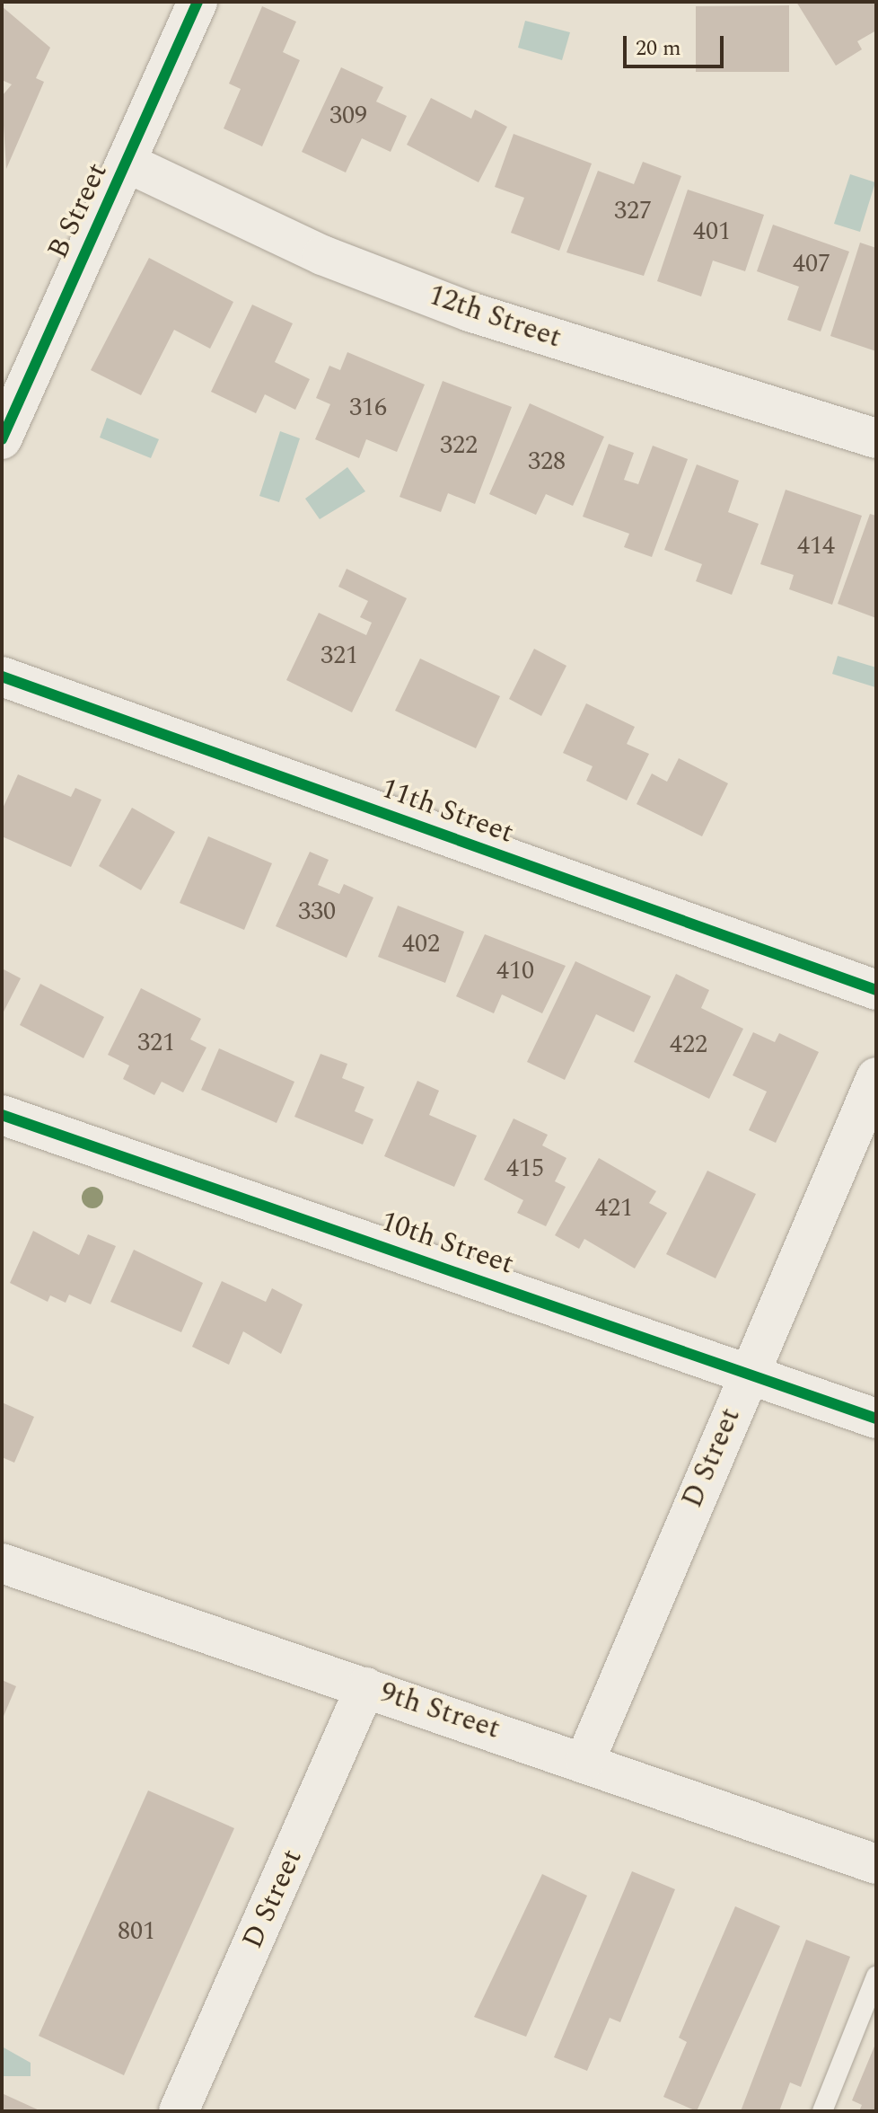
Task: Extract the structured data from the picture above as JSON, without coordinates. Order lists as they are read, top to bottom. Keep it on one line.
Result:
{"streets":{"street":["B Street","12th Street","11th Street","10th Street","D Street","9th Street"]},"crossings":[["B Street","12th Street"],["10th Street","D Street"],["D Street","9th Street"]],"house_numbers":["309","327","401","407","316","322","328","414","321","330","402","410","321","422","415","421","801"],"scale_bar":"20 m"}
